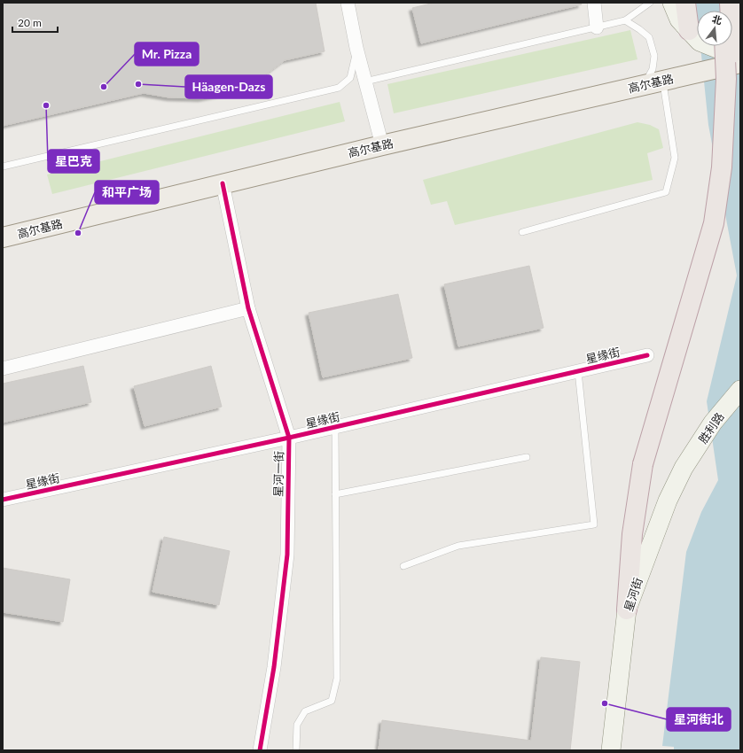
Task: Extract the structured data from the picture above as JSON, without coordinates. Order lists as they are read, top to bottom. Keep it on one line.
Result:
{"streets":{"main road":["高尔基路","胜利路","星河街"],"street":["星缘街","星河一街"]},"crossings":[["高尔基路","星河一街"],["星缘街","星河一街"],["胜利路","星河街"]],"places":["Häagen-Dazs","Mr. Pizza","星巴克","和平广场","星河街北"],"scale_bar":"20 m","north":"top"}
